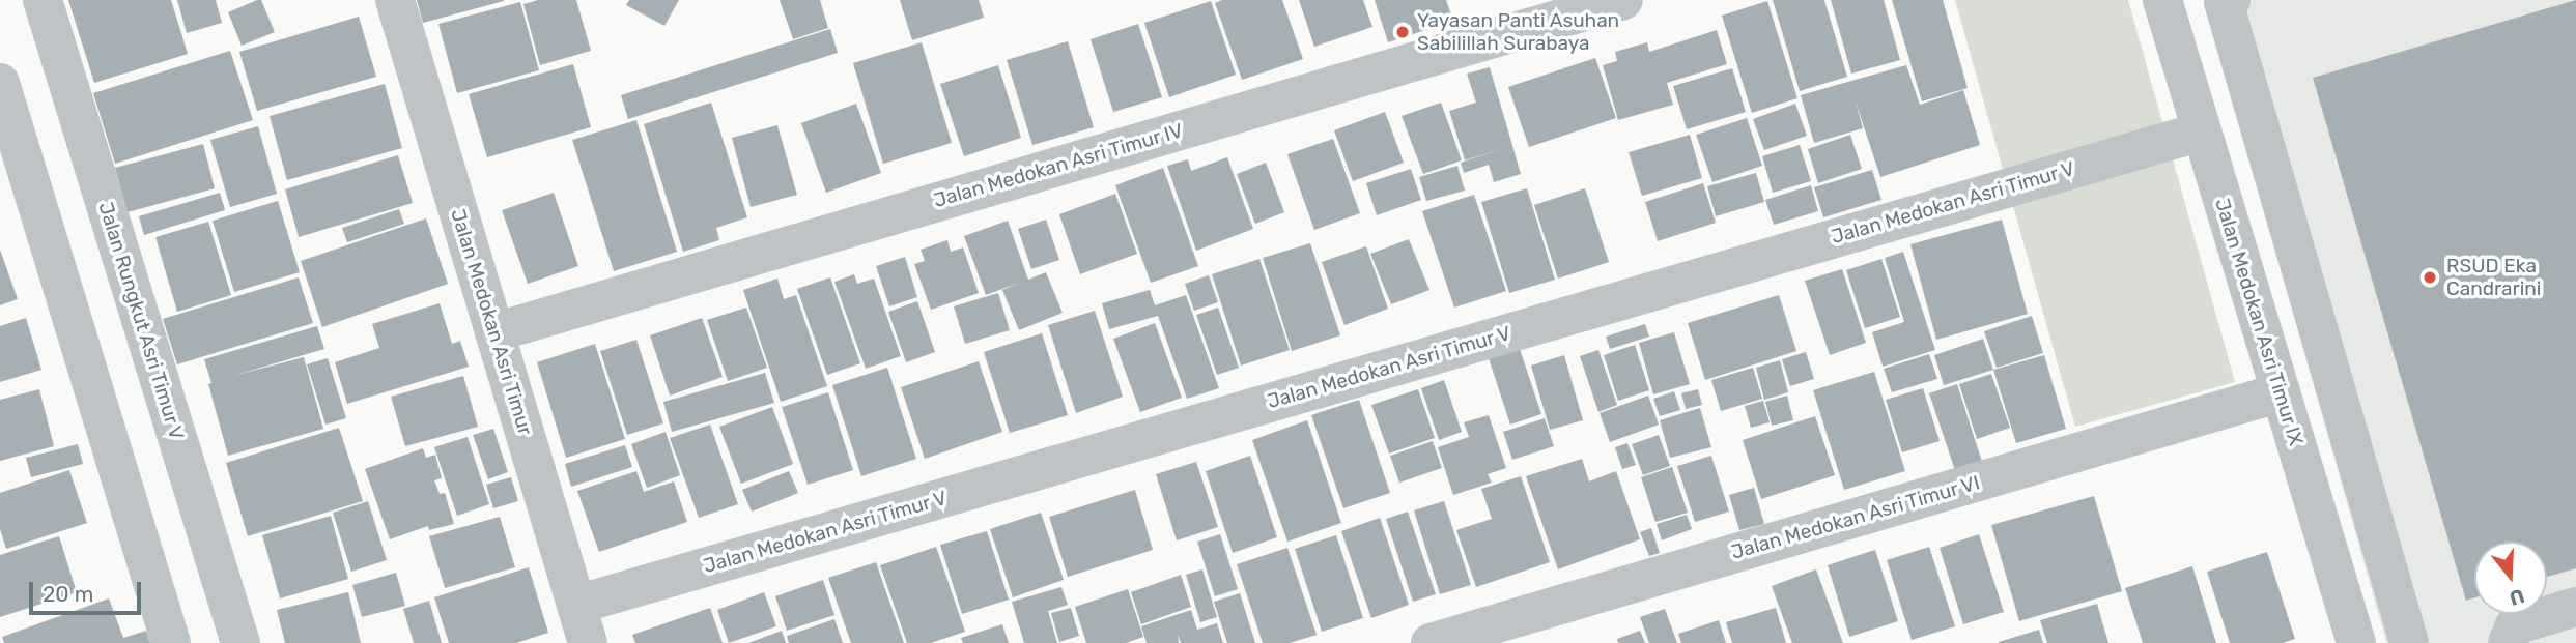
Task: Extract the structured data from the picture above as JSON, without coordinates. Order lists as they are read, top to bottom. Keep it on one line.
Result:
{"streets":{"street":["Jalan Medokan Asri Timur IV","Jalan Medokan Asri Timur V","Jalan Rungkut Asri Timur V","Jalan Medokan Asri Timur","Jalan Medokan Asri Timur IX","Jalan Medokan Asri Timur VI"]},"crossings":[["Jalan Medokan Asri Timur IV","Jalan Medokan Asri Timur"],["Jalan Medokan Asri Timur V","Jalan Medokan Asri Timur"],["Jalan Medokan Asri Timur V","Jalan Medokan Asri Timur IX"],["Jalan Medokan Asri Timur IX","Jalan Medokan Asri Timur VI"]],"places":["Yayasan Panti Asuhan Sabilillah Surabaya","RSUD Eka Candrarini"],"scale_bar":"20 m","north":"bottom"}
